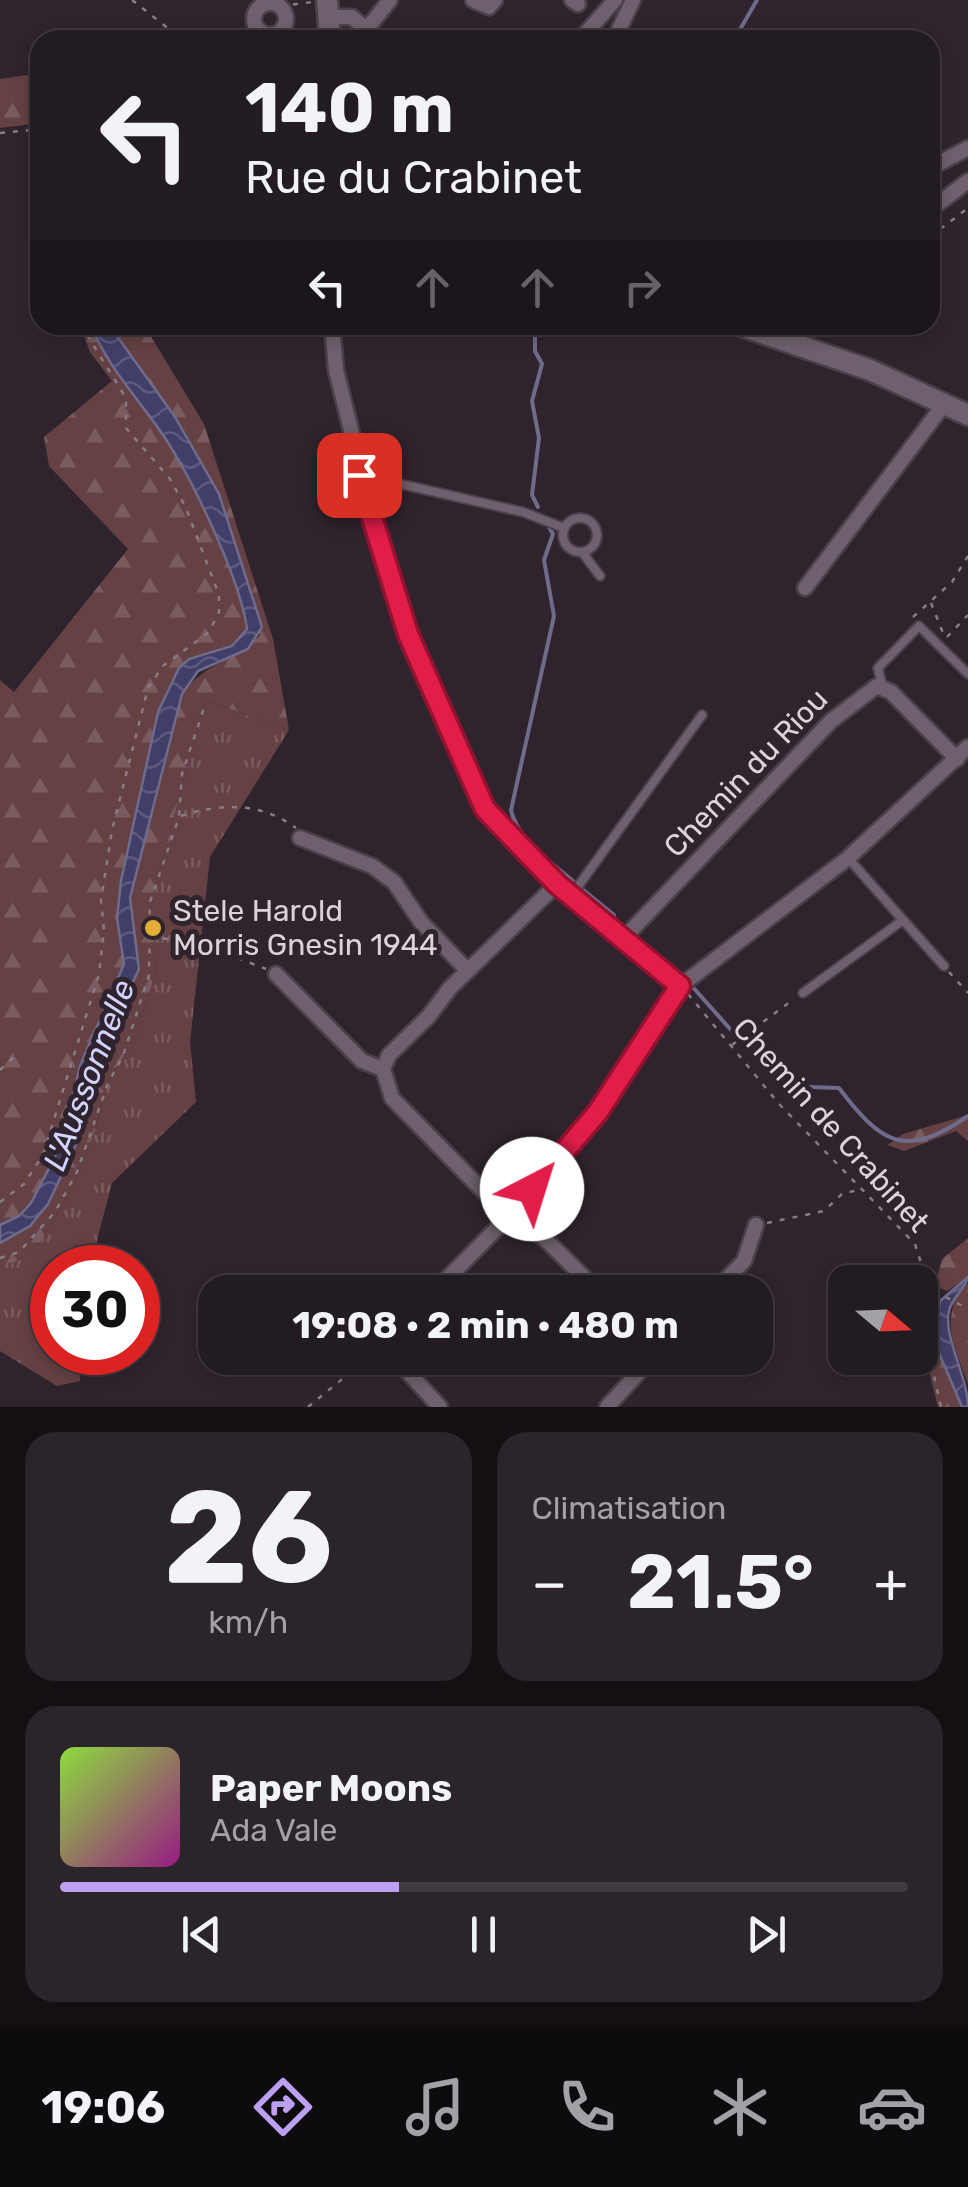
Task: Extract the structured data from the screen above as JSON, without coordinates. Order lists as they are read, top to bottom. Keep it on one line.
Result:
{"streets":{"street":["Chemin du Riou"],"path":["Chemin de Crabinet"]},"water":["L'Aussonnelle"],"places":["Stele Harold Morris Gnesin 1944"],"north":"right","page":{"turn":["140 m","Rue du Crabinet"],"limit":"30","trip":"19:08 · 2 min · 480 m","tile":[["26","km/h"],"Climatisation"],"heat":["−","21.5°","+"],"song":["Paper Moons","Ada Vale"],"tabs":"19:06"}}
